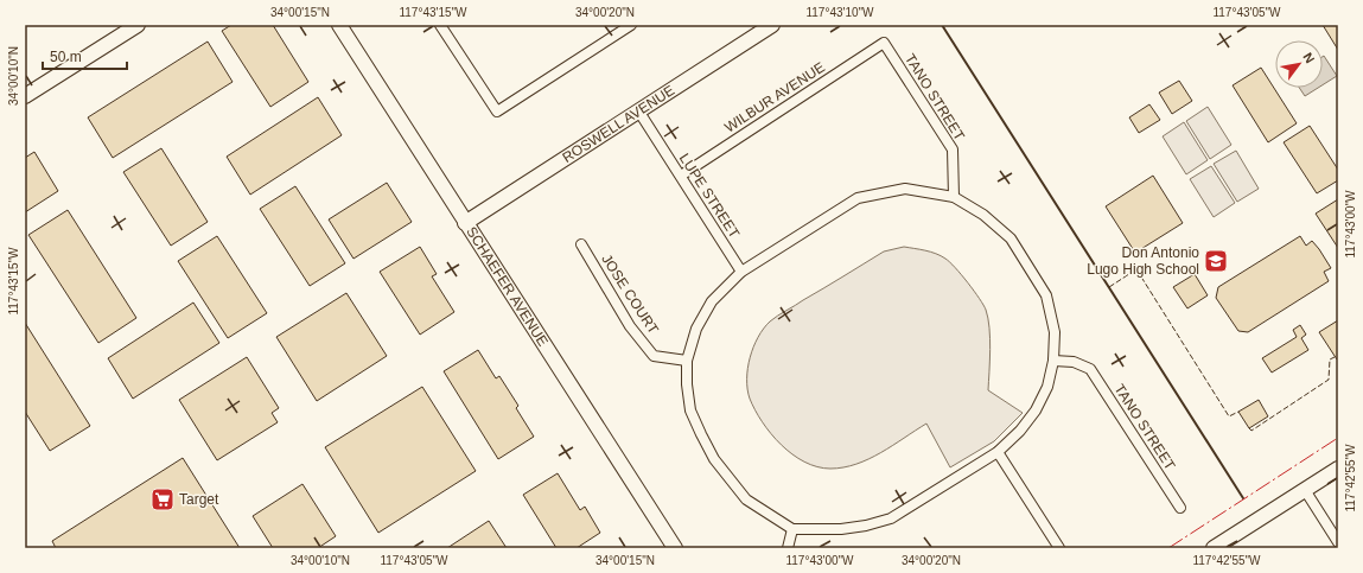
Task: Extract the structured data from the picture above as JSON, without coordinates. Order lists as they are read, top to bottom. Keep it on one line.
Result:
{"streets":{"main road":["ROSWELL AVENUE","SCHAEFER AVENUE"],"street":["WILBUR AVENUE","TANO STREET","LUPE STREET","JOSE COURT"]},"crossings":[["WILBUR AVENUE","TANO STREET"],["WILBUR AVENUE","LUPE STREET"],["ROSWELL AVENUE","LUPE STREET"],["ROSWELL AVENUE","SCHAEFER AVENUE"]],"places":{"school or university":["Don Antonio Lugo High School"],"supermarket":["Target"]},"scale_bar":"50 m","north":"top right","coordinates":["34°00'15\"N","117°43'15\"W","34°00'20\"N","117°43'10\"W","117°43'05\"W","34°00'10\"N","117°43'00\"W","117°42'55\"W"]}
